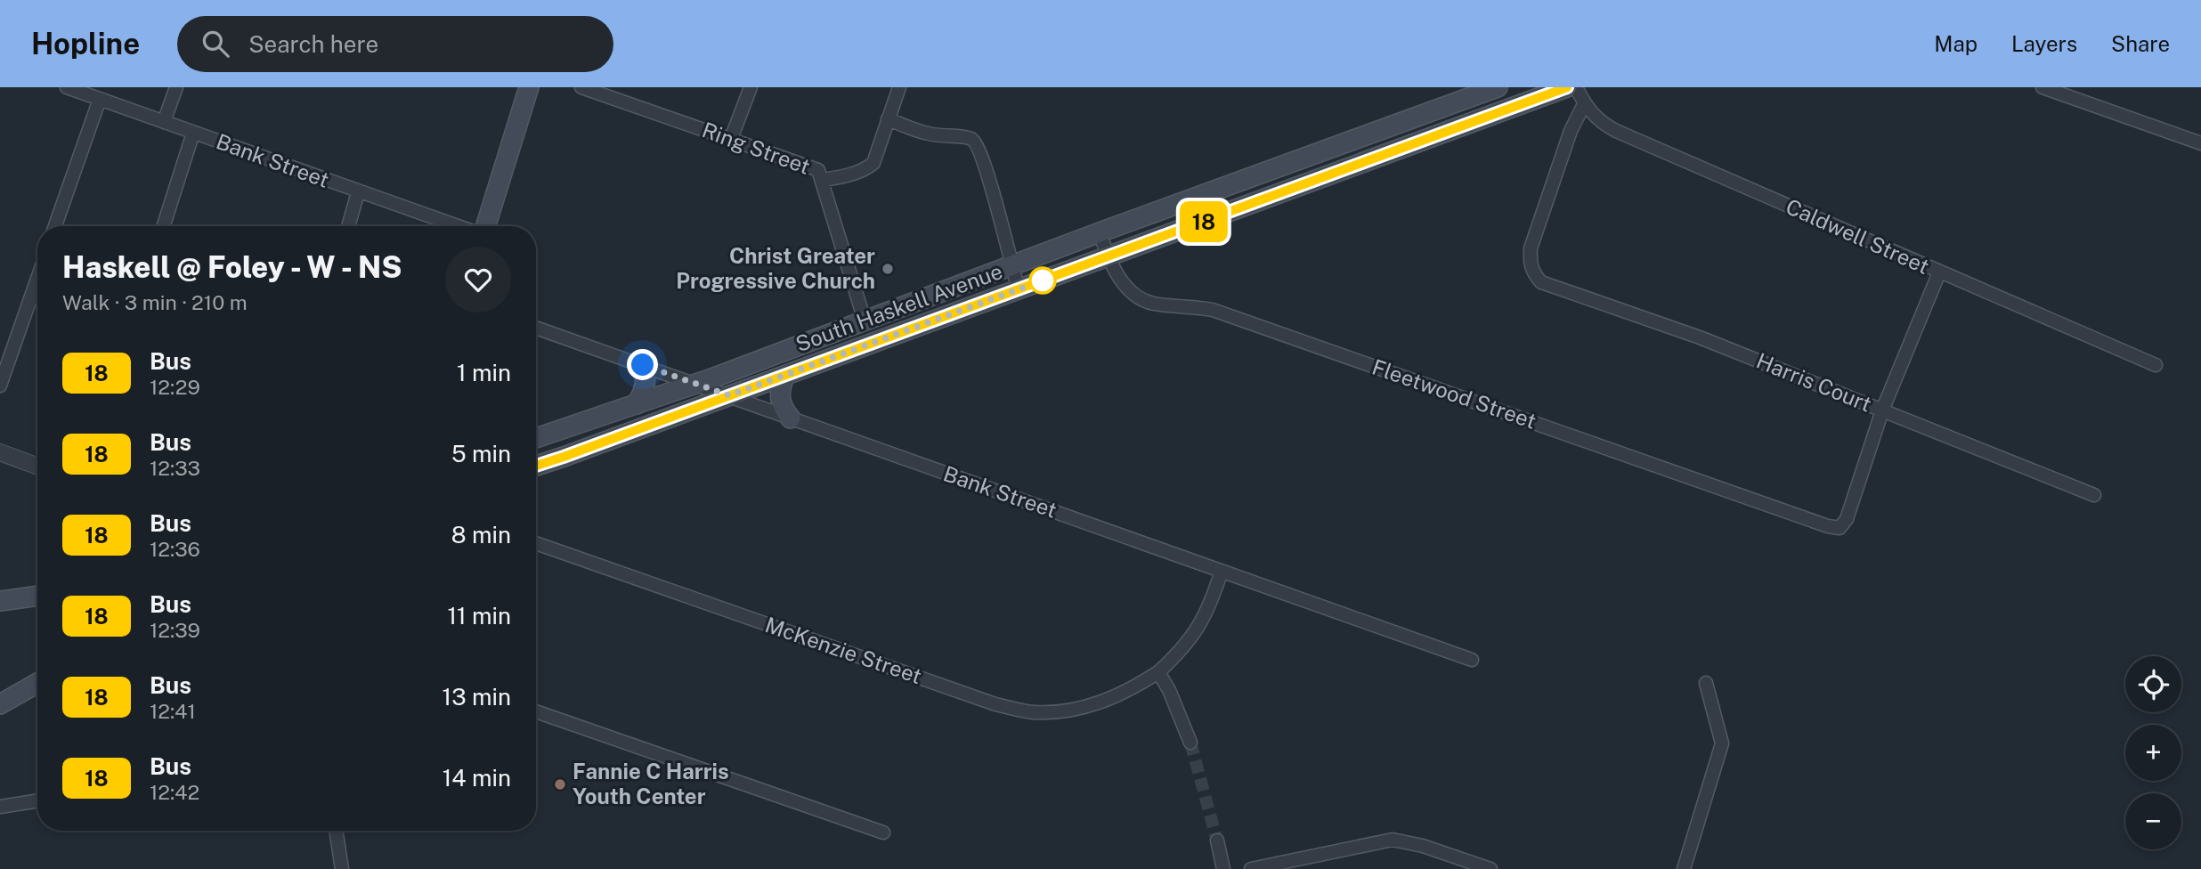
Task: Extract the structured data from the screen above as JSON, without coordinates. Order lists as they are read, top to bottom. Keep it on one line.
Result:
{"streets":{"main road":["South Haskell Avenue"],"street":["Ring Street","Bank Street","Caldwell Street","Harris Court","Fleetwood Street","McKenzie Street"]},"crossings":[["Ring Street","South Haskell Avenue"],["Bank Street","South Haskell Avenue"],["Bank Street","McKenzie Street"],["Caldwell Street","Harris Court"],["South Haskell Avenue","Fleetwood Street"],["Harris Court","Fleetwood Street"]],"places":["Christ Greater Progressive Church","Fannie C Harris Youth Center"],"lines":["bus line 18"],"page":{"header":"Hopline","search":"Search here","nav":["Map","Layers","Share"],"on_map":"18","heading":["Haskell @ Foley - W - NS","Walk · 3 min · 210 m"],"list":[{"mark":"18","name":"Bus","note":"12:29","value":"1 min"},{"mark":"18","name":"Bus","note":"12:33","value":"5 min"},{"mark":"18","name":"Bus","note":"12:36","value":"8 min"},{"mark":"18","name":"Bus","note":"12:39","value":"11 min"},{"mark":"18","name":"Bus","note":"12:41","value":"13 min"},{"mark":"18","name":"Bus","note":"12:42","value":"14 min"}],"map_buttons":["+","−"]}}
